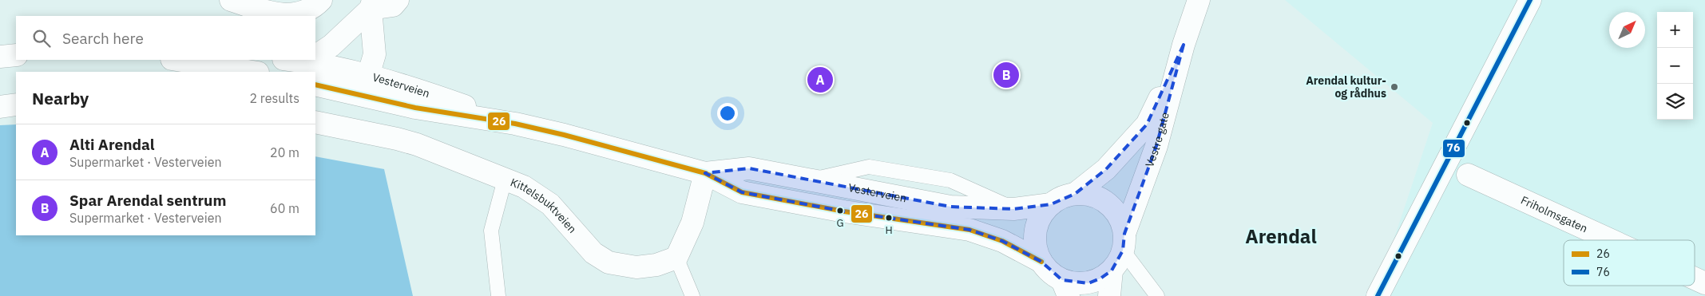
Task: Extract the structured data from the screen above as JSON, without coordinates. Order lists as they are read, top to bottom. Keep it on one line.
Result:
{"streets":{"main road":["Vesterveien","Vestre gate","Kittelsbuktveien","Friholmsgaten"]},"crossings":[["Vesterveien","Vestre gate"]],"districts":["Arendal"],"places":["Arendal kultur- og rådhus","G","H"],"lines":["transit line 76","transit line 26"],"legend":["26","76"],"north":"top right","page":{"map_buttons":["+","−"],"search":"Search here","pins":["B","A"],"heading":["Nearby","2 results"],"list":[{"mark":"A","name":"Alti Arendal","note":"Supermarket · Vesterveien","value":"20 m"},{"mark":"B","name":"Spar Arendal sentrum","note":"Supermarket · Vesterveien","value":"60 m"}]}}
